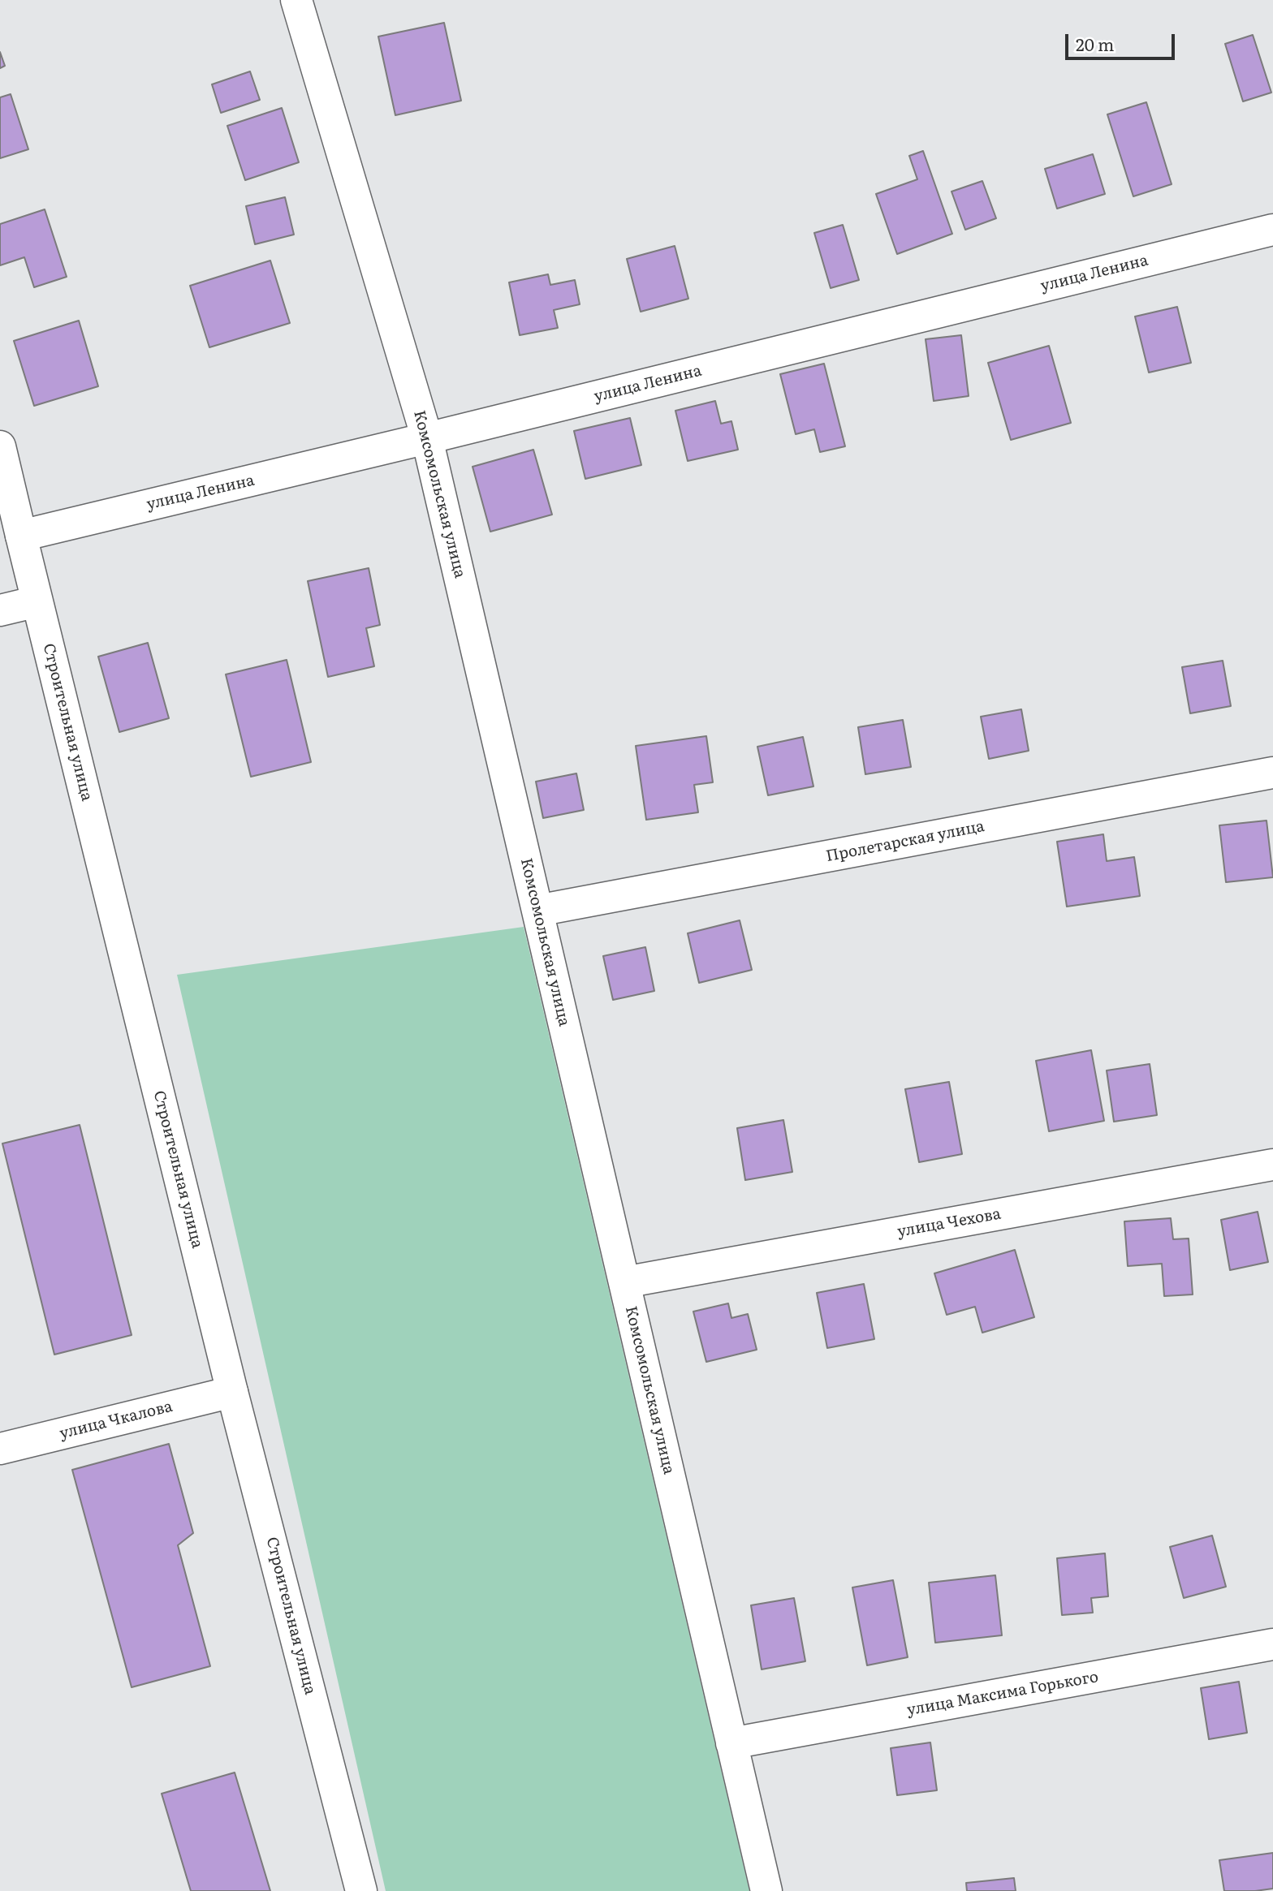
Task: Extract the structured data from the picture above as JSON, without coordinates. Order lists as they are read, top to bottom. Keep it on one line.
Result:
{"streets":{"street":["улица Ленина","Комсомольская улица","Строительная улица","Пролетарская улица","улица Чехова","улица Чкалова","улица Максима Горького"]},"crossings":[["улица Ленина","Комсомольская улица"],["улица Ленина","Строительная улица"],["Комсомольская улица","Пролетарская улица"],["Комсомольская улица","улица Чехова"],["Комсомольская улица","улица Максима Горького"],["Строительная улица","улица Чкалова"]],"scale_bar":"20 m"}
